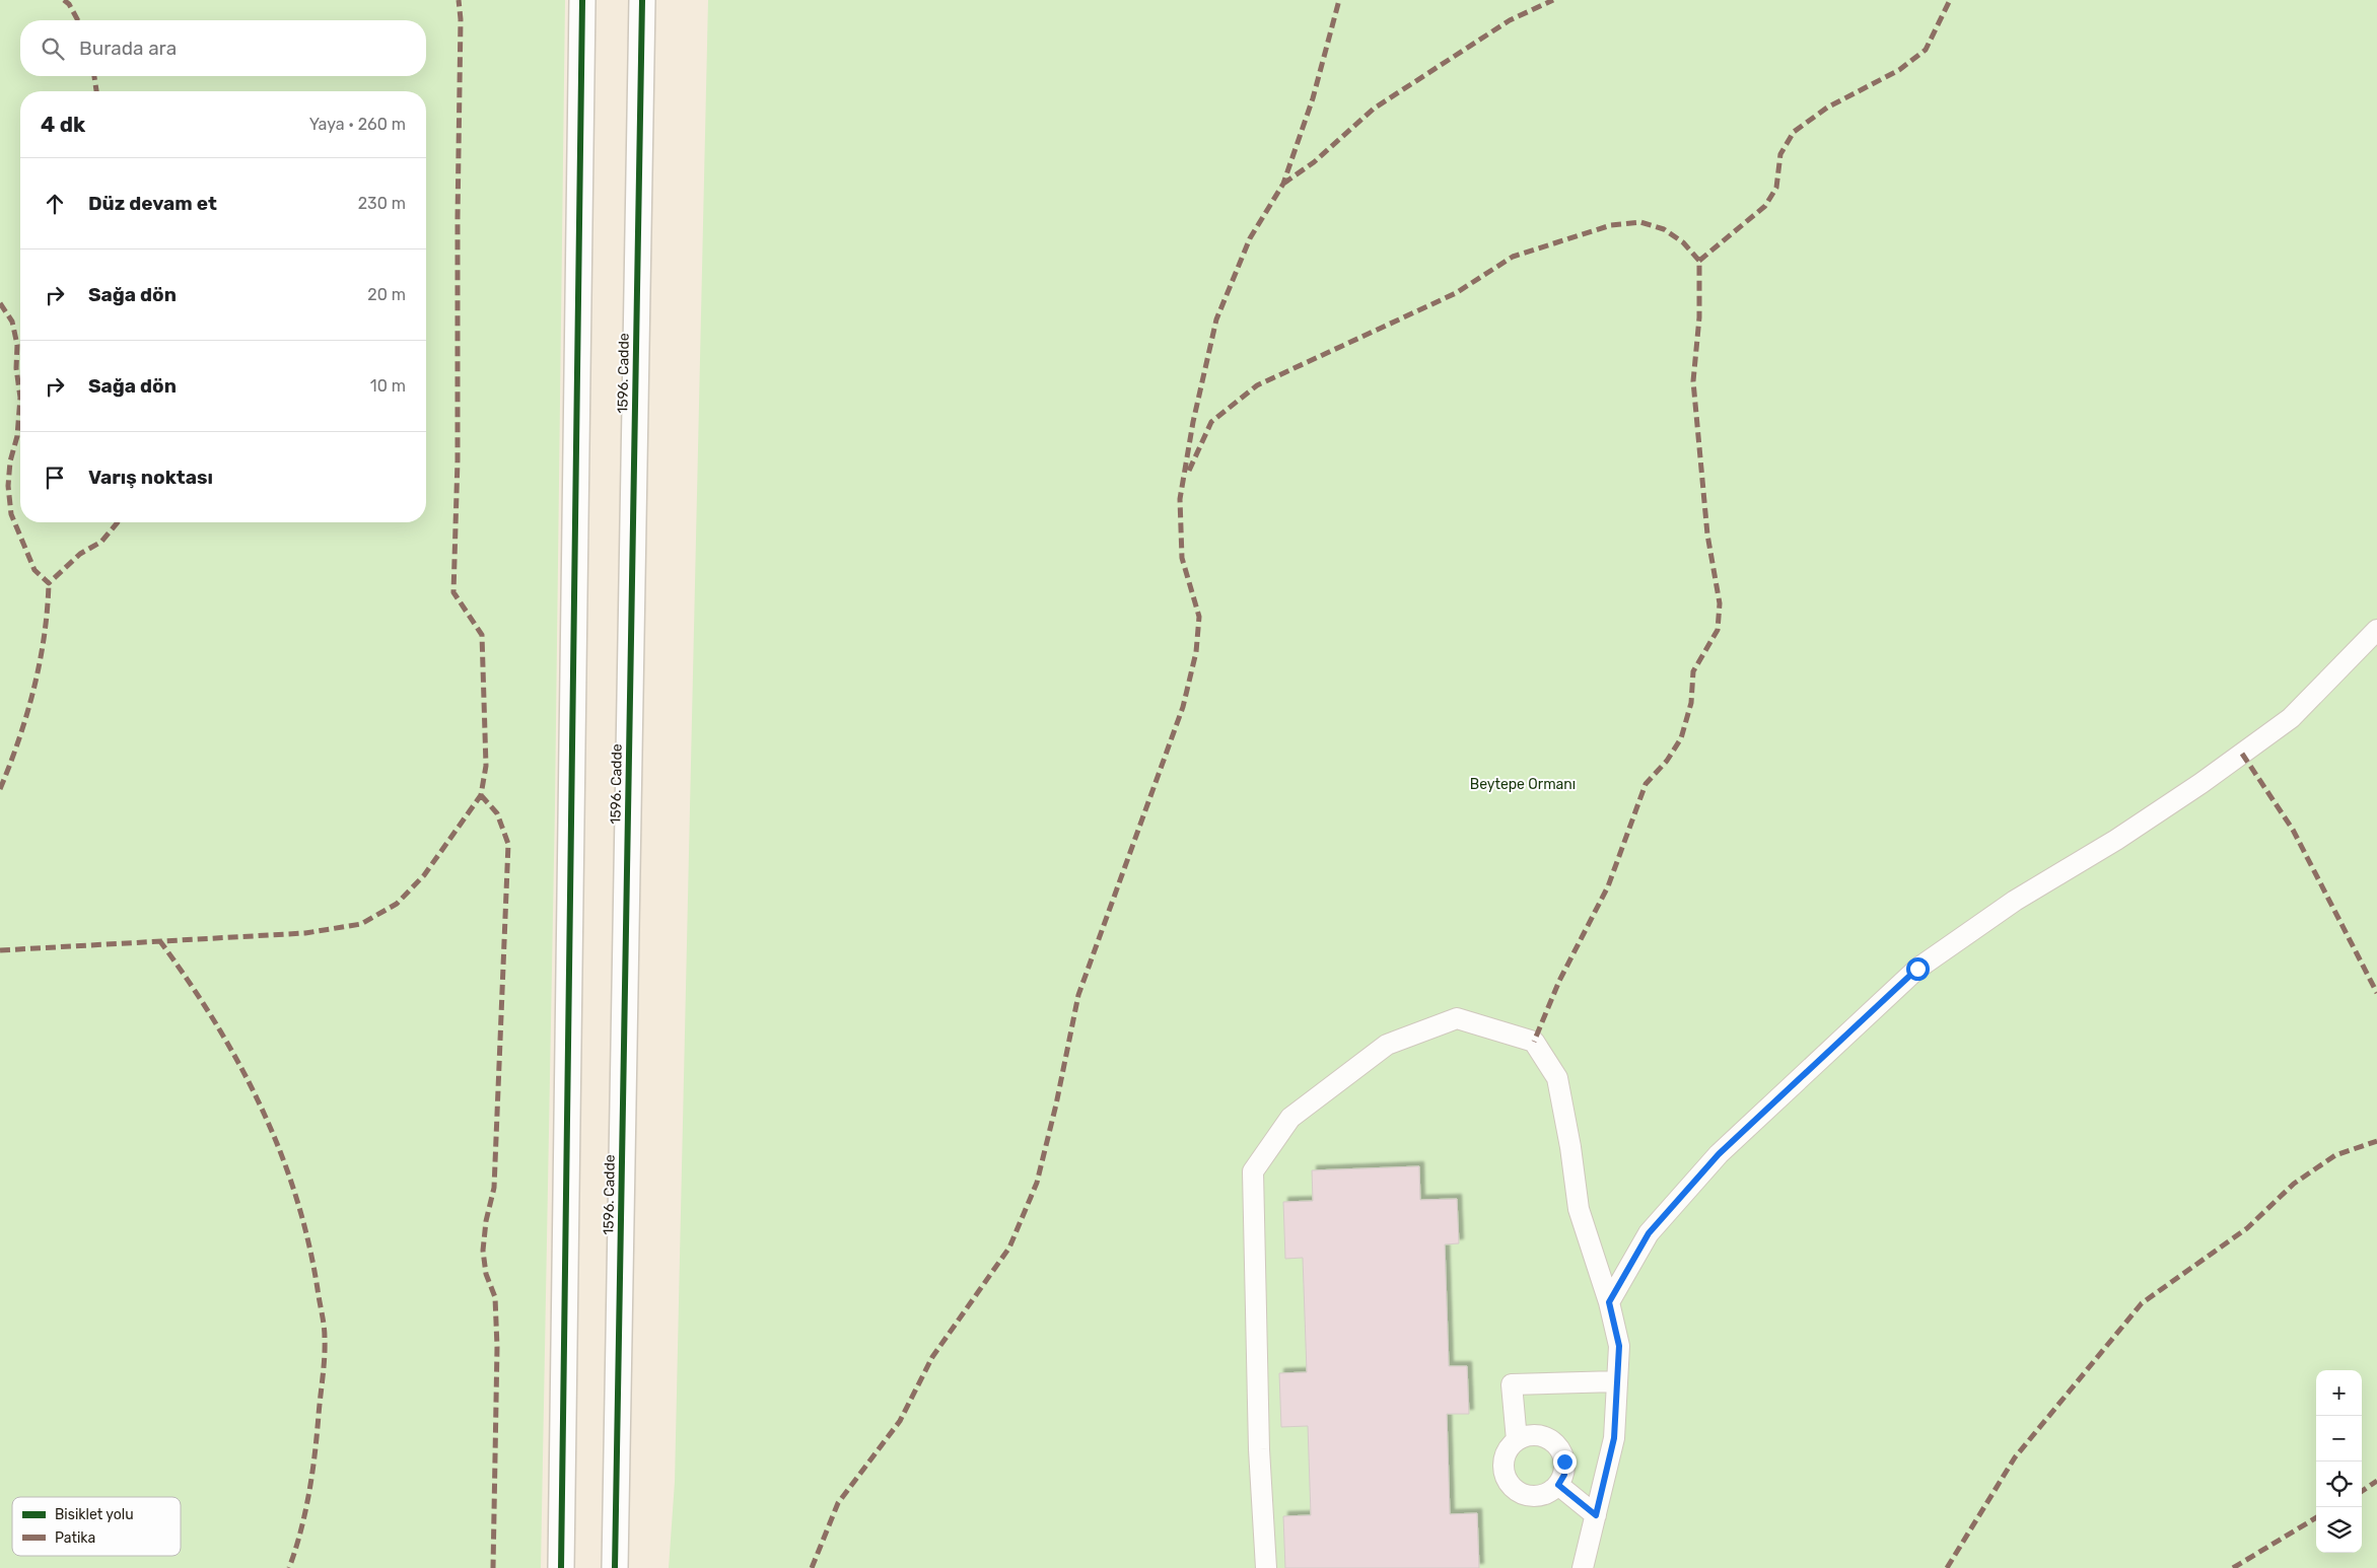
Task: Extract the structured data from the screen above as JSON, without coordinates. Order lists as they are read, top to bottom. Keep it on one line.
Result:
{"streets":{"main road":["1596. Cadde"]},"parks":["Beytepe Ormanı"],"legend":["Bisiklet yolu","Patika"],"page":{"search":"Burada ara","heading":["4 dk","Yaya · 260 m"],"list":[["Düz devam et","230 m"],["Sağa dön","20 m"],["Sağa dön","10 m"],"Varış noktası"],"map_buttons":["+","−"]}}
